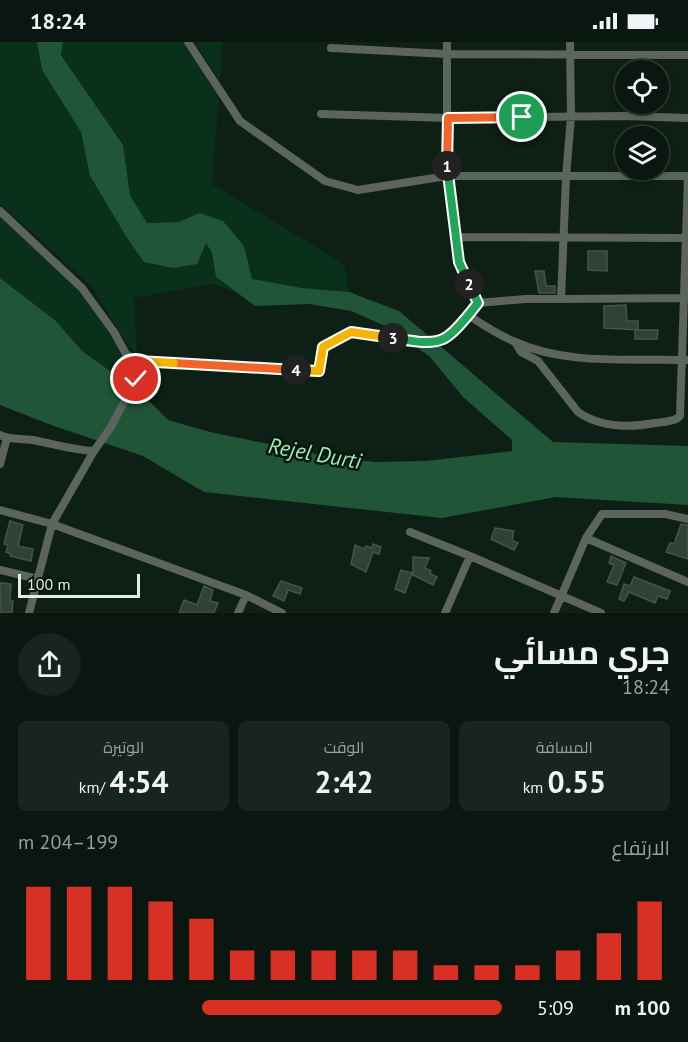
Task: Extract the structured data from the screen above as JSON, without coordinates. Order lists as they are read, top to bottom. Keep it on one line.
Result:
{"water":["Rejel Durti"],"scale_bar":"100 m","page":{"status":"18:24","pins":["1","2","3","4"],"scale":"100 m","heading":["جري مسائي","18:24"],"stats":[["المسافة","0.55 km"],["الوقت","2:42"],["الوتيرة","4:54 /km"]],"chart":["الارتفاع","199–204 m"],"list":[{"name":"100 m","note":"5:09"}]}}
